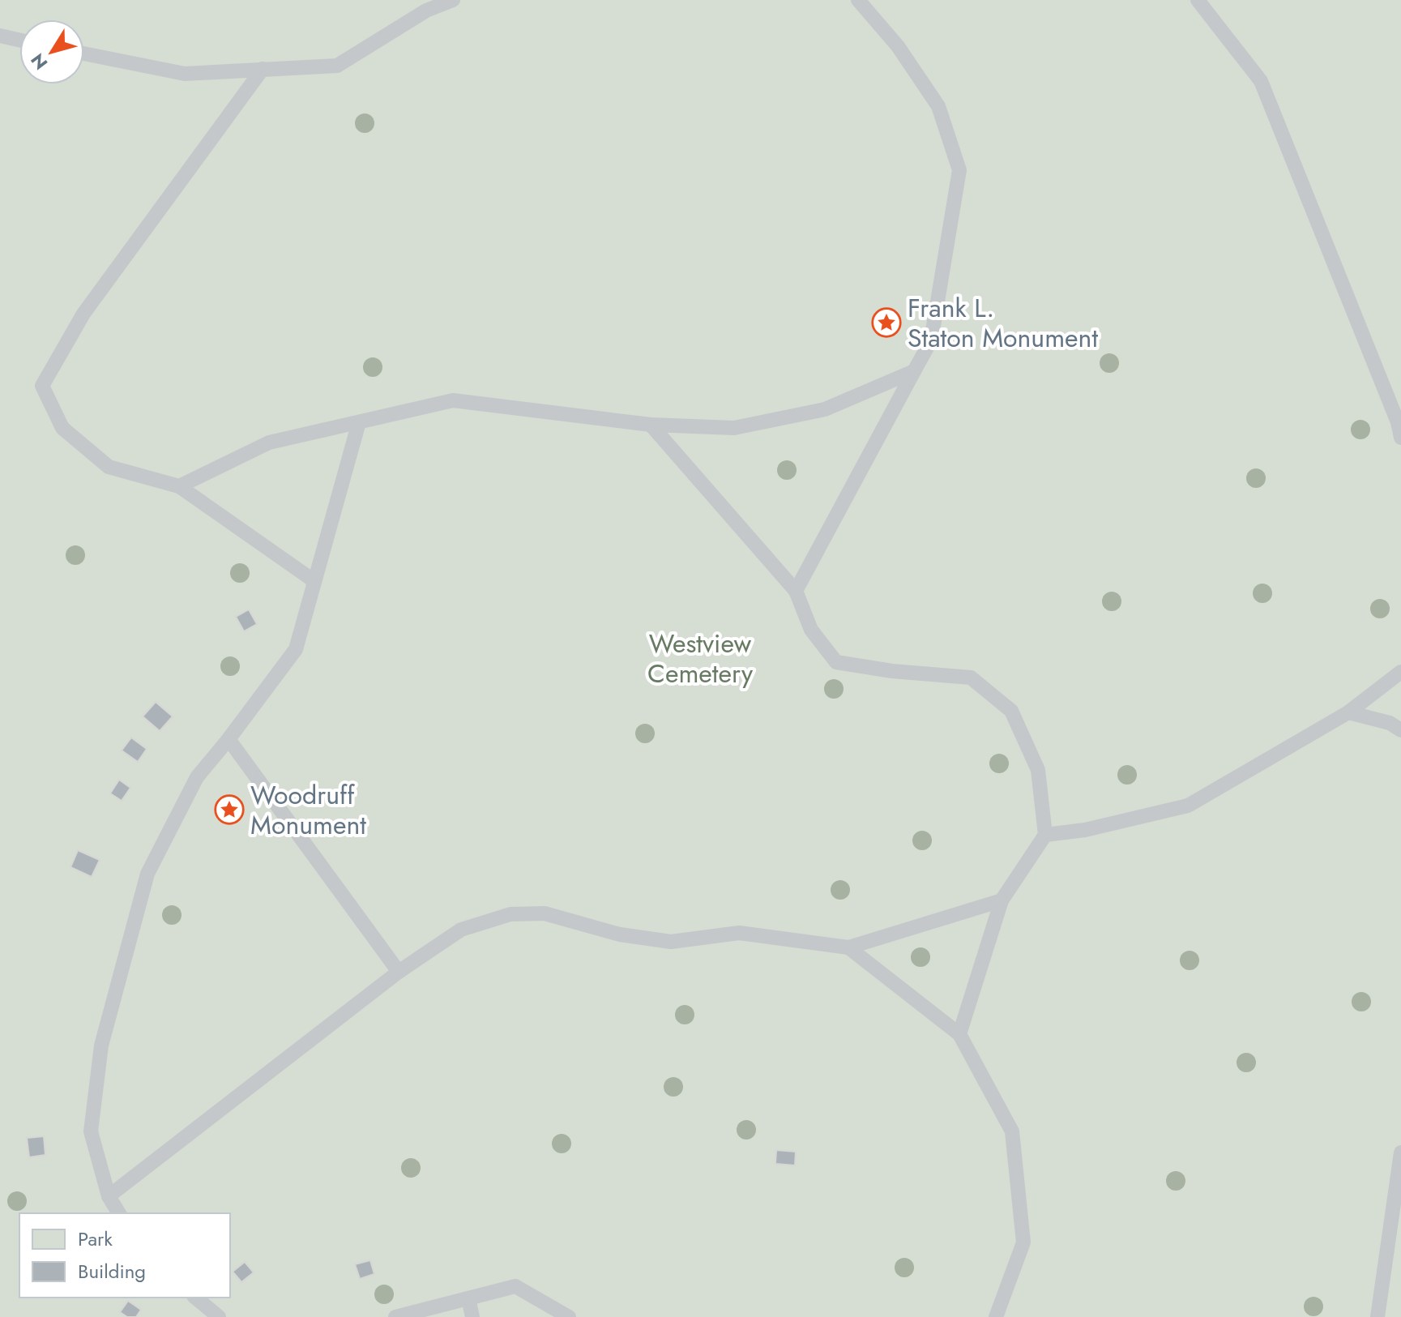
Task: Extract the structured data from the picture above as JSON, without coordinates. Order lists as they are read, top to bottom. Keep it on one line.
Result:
{"parks":["Westview Cemetery"],"places":{"place":["Frank L. Staton Monument","Woodruff Monument"]},"legend":["Park","Building"],"north":"bottom left"}
